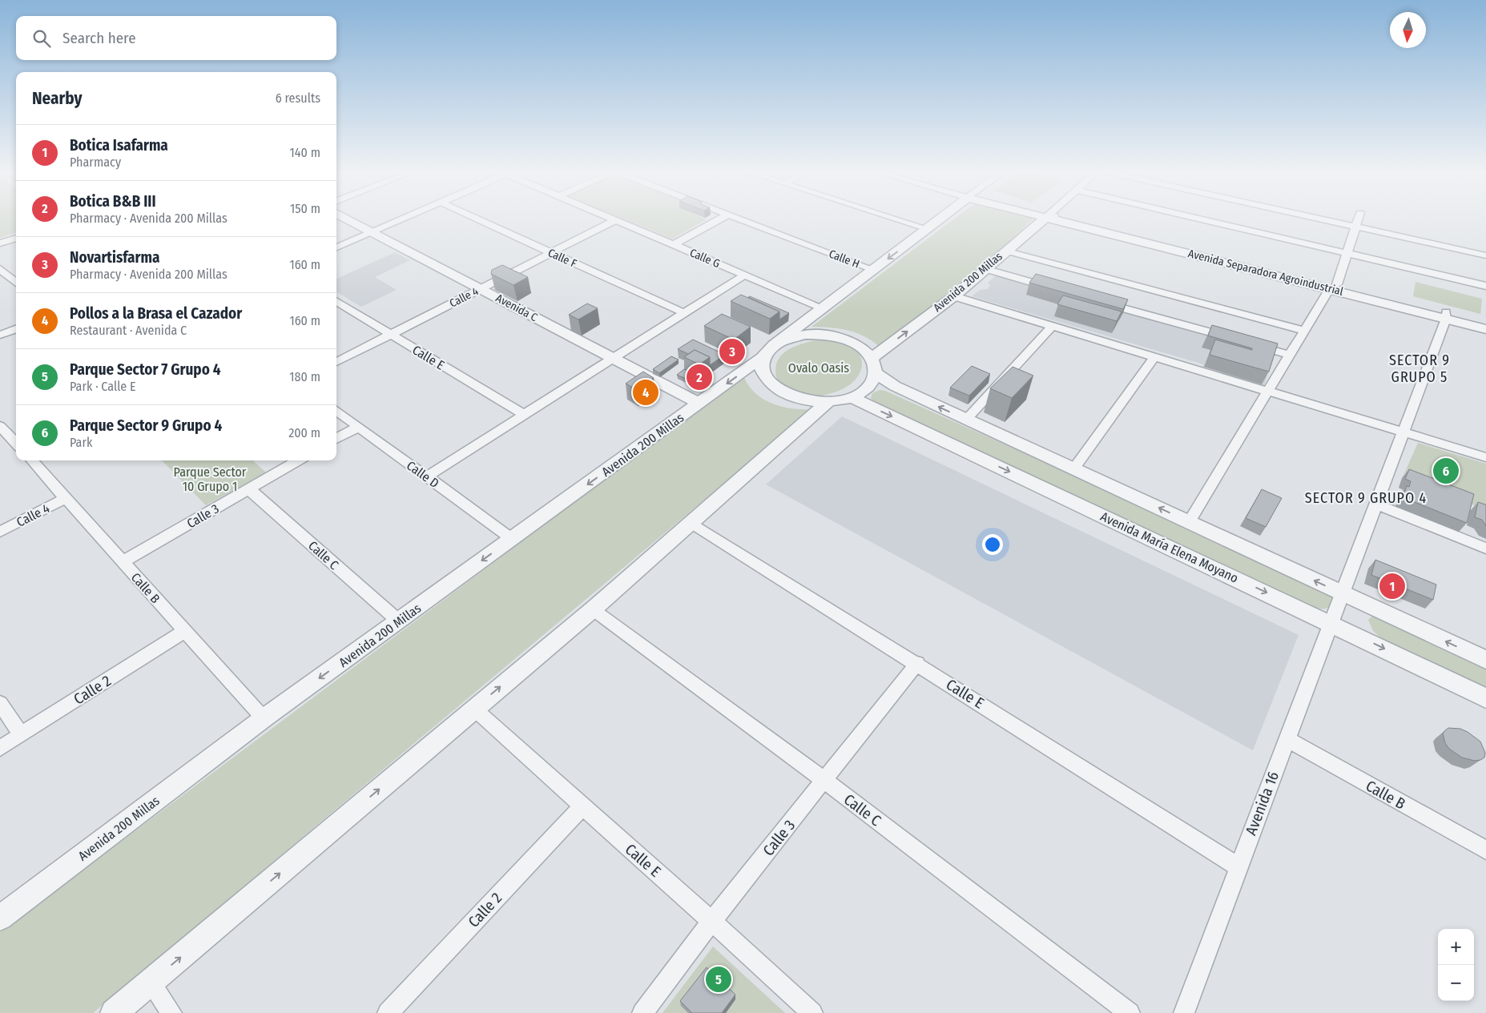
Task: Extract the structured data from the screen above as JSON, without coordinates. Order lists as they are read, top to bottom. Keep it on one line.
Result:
{"streets":{"street":["Calle F","Calle G","Calle H","Avenida Separadora Agroindustrial","Avenida 200 Millas","Calle 4","Avenida C","Calle E","Calle D","Calle 3","Avenida María Elena Moyano","Calle C","Calle B","Calle 2","Avenida 16"]},"crossings":[["Calle F","Calle 4"],["Calle G","Avenida 200 Millas"],["Calle G","Calle 4"],["Calle H","Avenida 200 Millas"],["Avenida Separadora Agroindustrial","Avenida 200 Millas"],["Avenida Separadora Agroindustrial","Avenida 16"],["Avenida 200 Millas","Avenida C"],["Avenida 200 Millas","Calle D"],["Avenida 200 Millas","Avenida María Elena Moyano"],["Avenida 200 Millas","Calle C"],["Avenida 200 Millas","Calle B"],["Calle 4","Avenida C"],["Calle 4","Calle E"],["Calle 4","Calle B"],["Calle E","Calle 3"],["Calle E","Calle 2"],["Calle E","Avenida 16"],["Calle 3","Calle C"],["Calle 3","Calle B"],["Avenida María Elena Moyano","Avenida 16"],["Calle B","Calle 2"],["Calle B","Avenida 16"]],"districts":["SECTOR 9 GRUPO 5","SECTOR 9 GRUPO 4"],"parks":["Ovalo Oasis","Parque Sector 10 Grupo 1"],"north":"bottom","page":{"search":"Search here","heading":["Nearby","6 results"],"list":[{"mark":"1","name":"Botica Isafarma","note":"Pharmacy","value":"140 m"},{"mark":"2","name":"Botica B&B III","note":"Pharmacy · Avenida 200 Millas","value":"150 m"},{"mark":"3","name":"Novartisfarma","note":"Pharmacy · Avenida 200 Millas","value":"160 m"},{"mark":"4","name":"Pollos a la Brasa el Cazador","note":"Restaurant · Avenida C","value":"160 m"},{"mark":"5","name":"Parque Sector 7 Grupo 4","note":"Park · Calle E","value":"180 m"},{"mark":"6","name":"Parque Sector 9 Grupo 4","note":"Park","value":"200 m"}],"pins":["3","2","4","6","1","5"],"map_buttons":["+","−"]}}
